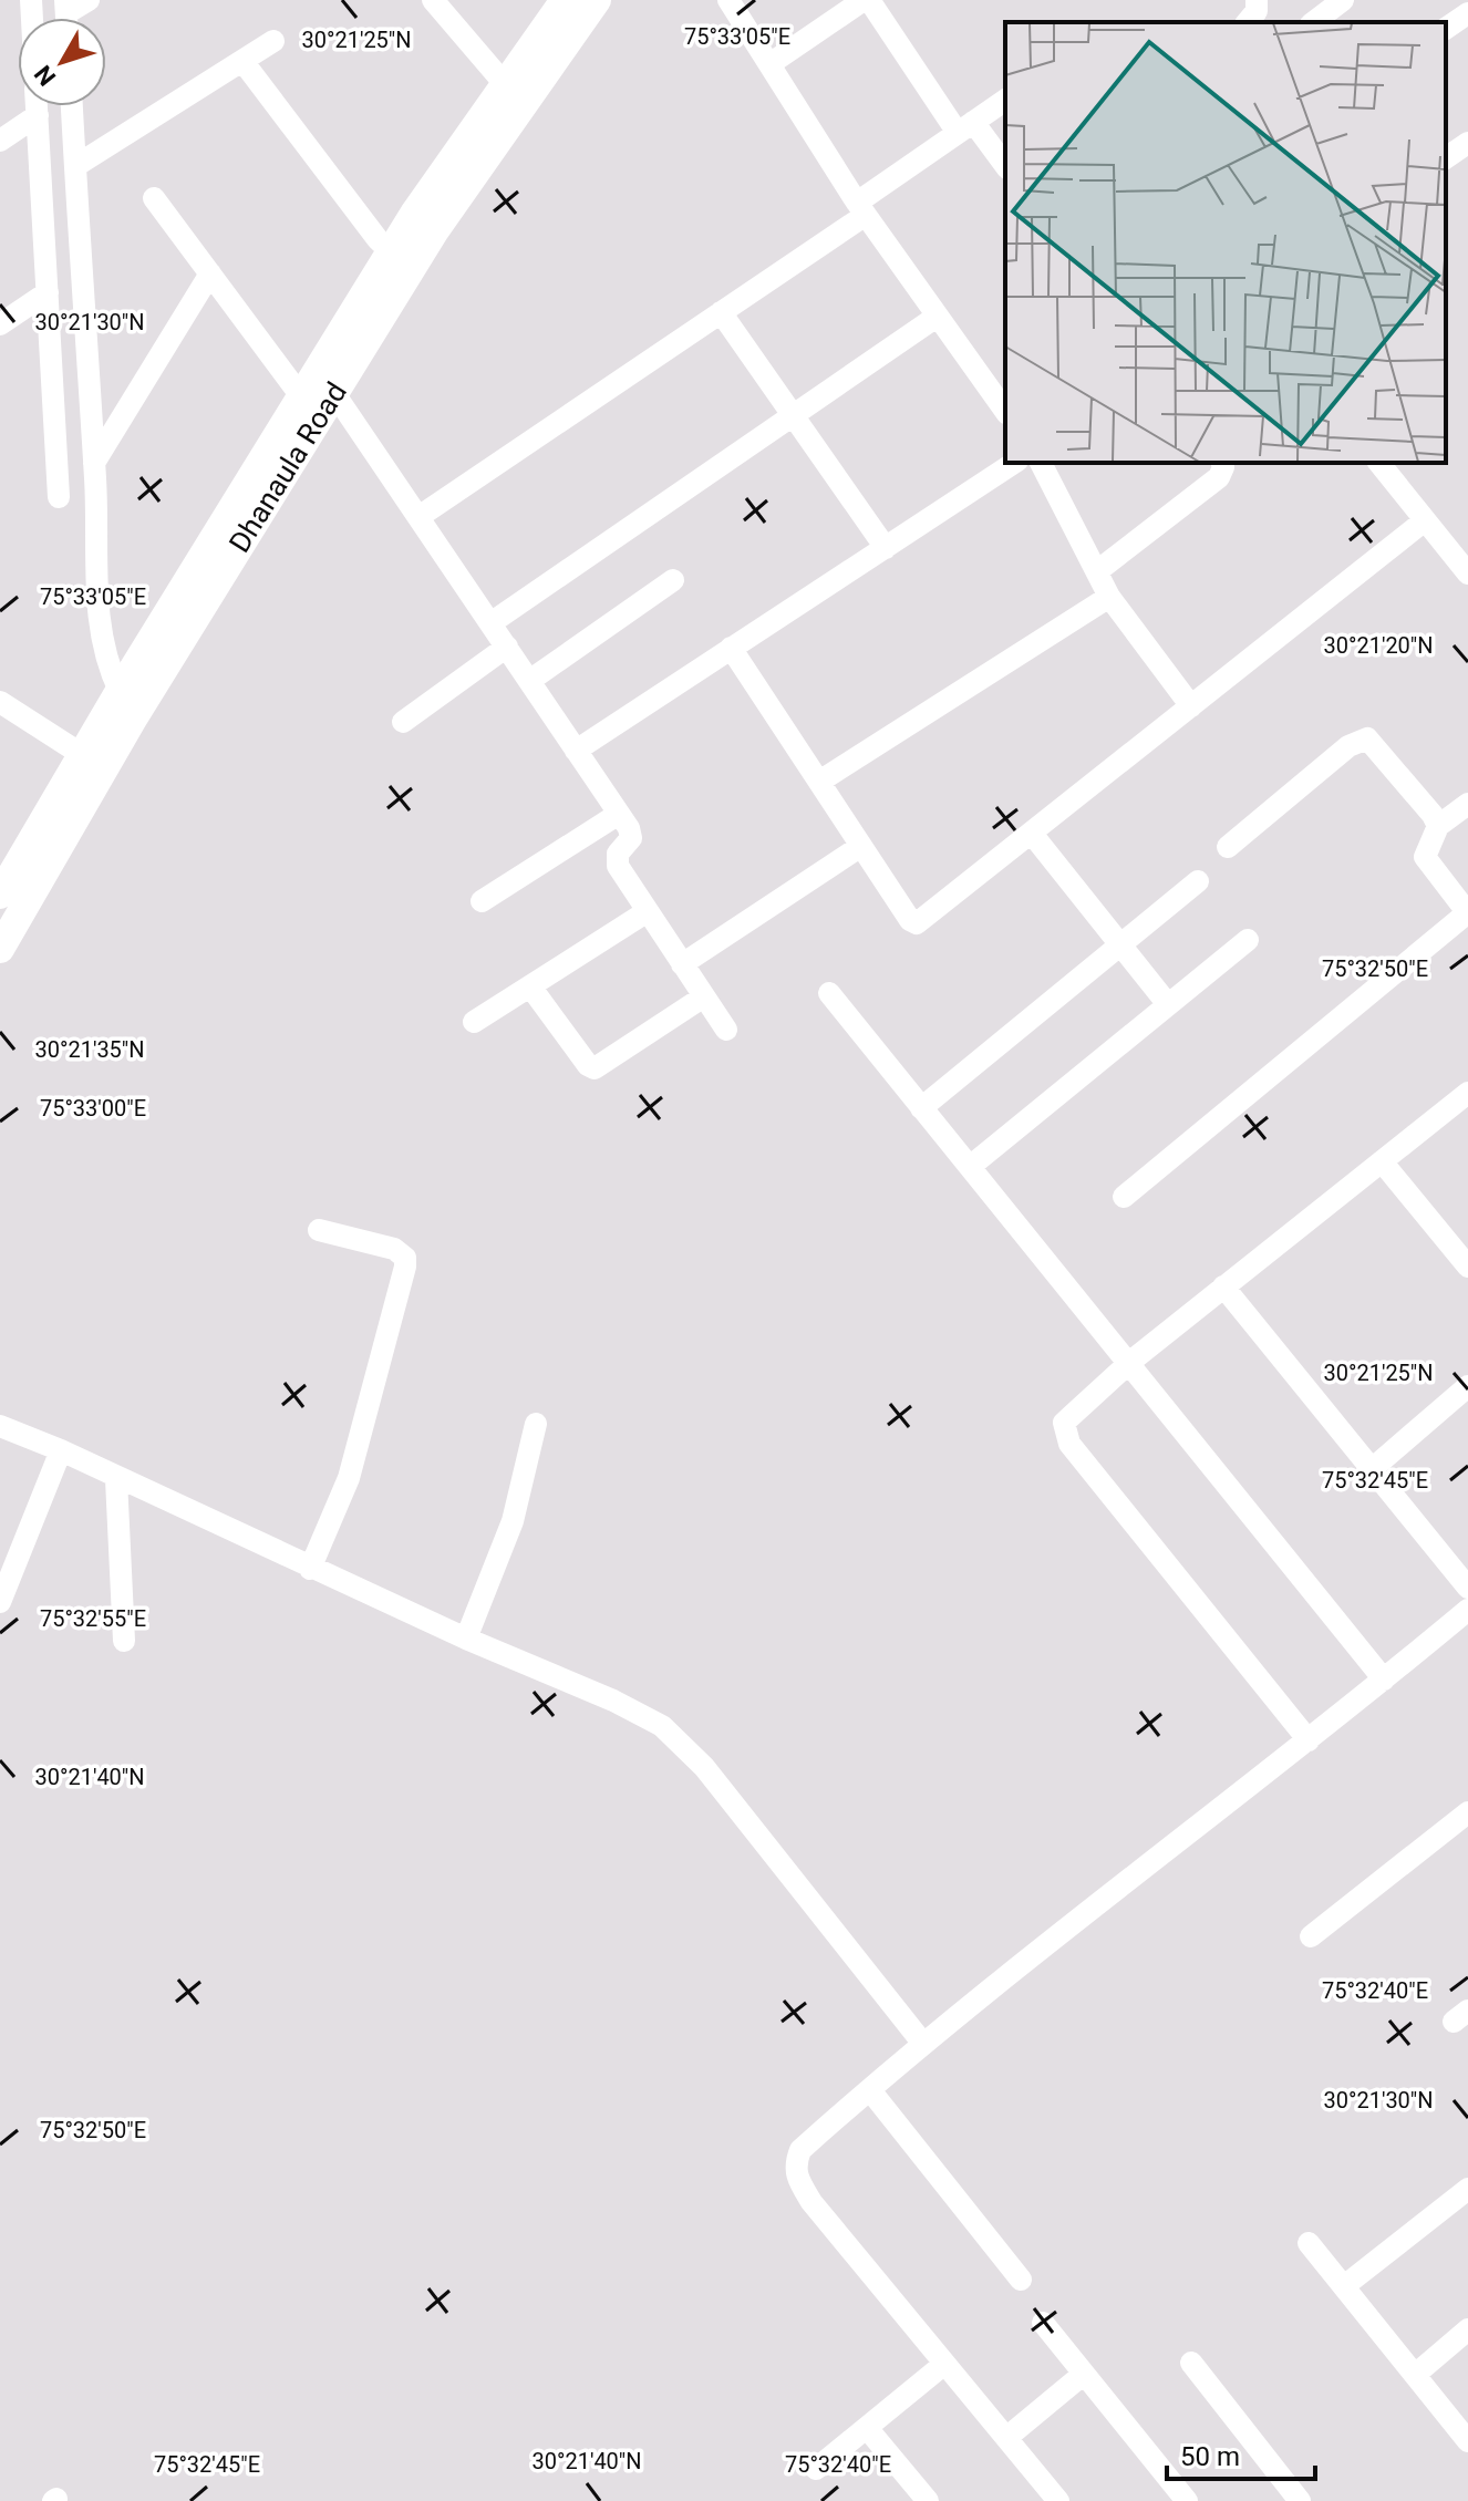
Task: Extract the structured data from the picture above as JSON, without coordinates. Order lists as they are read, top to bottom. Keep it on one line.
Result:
{"streets":{"street":["Dhanaula Road"]},"scale_bar":"50 m","north":"bottom left","coordinates":["75°33'05\"E","30°21'25\"N","30°21'30\"N","30°21'20\"N","75°32'50\"E","30°21'35\"N","75°33'00\"E","75°32'45\"E","75°32'55\"E","30°21'40\"N","75°32'40\"E"]}
